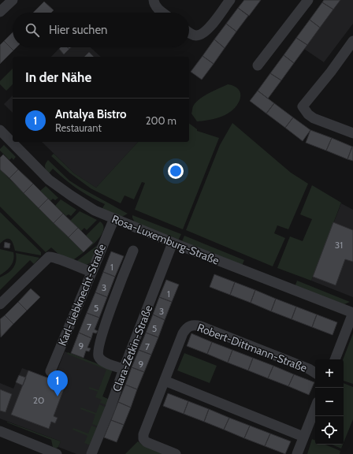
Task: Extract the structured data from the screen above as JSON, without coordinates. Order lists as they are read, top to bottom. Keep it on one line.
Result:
{"streets":{"street":["Rosa-Luxemburg-Straße","Karl-Liebknecht-Straße","Robert-Dittmann-Straße","Clara-Zetkin-Straße"]},"crossings":[["Rosa-Luxemburg-Straße","Karl-Liebknecht-Straße"],["Rosa-Luxemburg-Straße","Clara-Zetkin-Straße"]],"house_numbers":["31","1","3","1","5","3","7","5","9","7","9","20"],"page":{"search":"Hier suchen","heading":"In der Nähe","list":[{"mark":"1","name":"Antalya Bistro","note":"Restaurant","value":"200 m"}],"map_buttons":["+","−"],"pins":"1"}}
